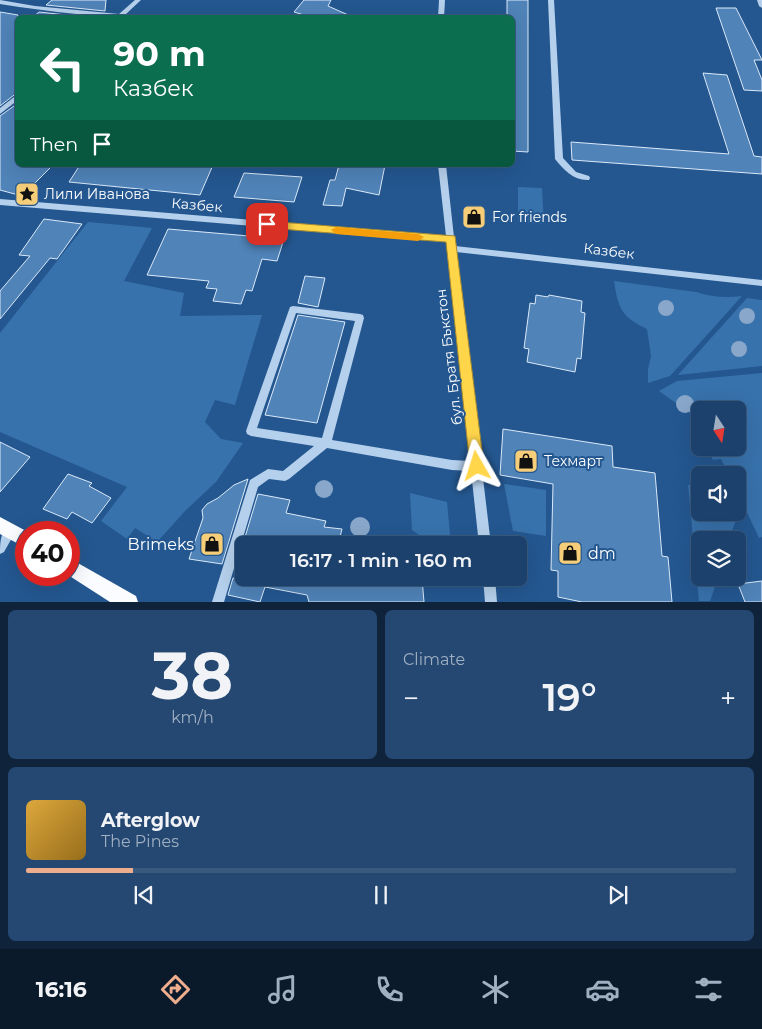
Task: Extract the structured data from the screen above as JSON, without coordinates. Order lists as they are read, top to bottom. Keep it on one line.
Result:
{"streets":{"street":["Казбек","бул. Братя Бъкстон"]},"crossings":[["Казбек","бул. Братя Бъкстон"]],"places":{"place":["Лили Иванова"],"shop":["For friends","Техмарт","Brimeks","dm"]},"north":"bottom","page":{"turn":["90 m","Казбек"],"then":"Then","limit":"40","trip":"16:17 · 1 min · 160 m","tile":[["38","km/h"],"Climate"],"heat":["−","19°","+"],"song":["Afterglow","The Pines"],"tabs":"16:16"}}
